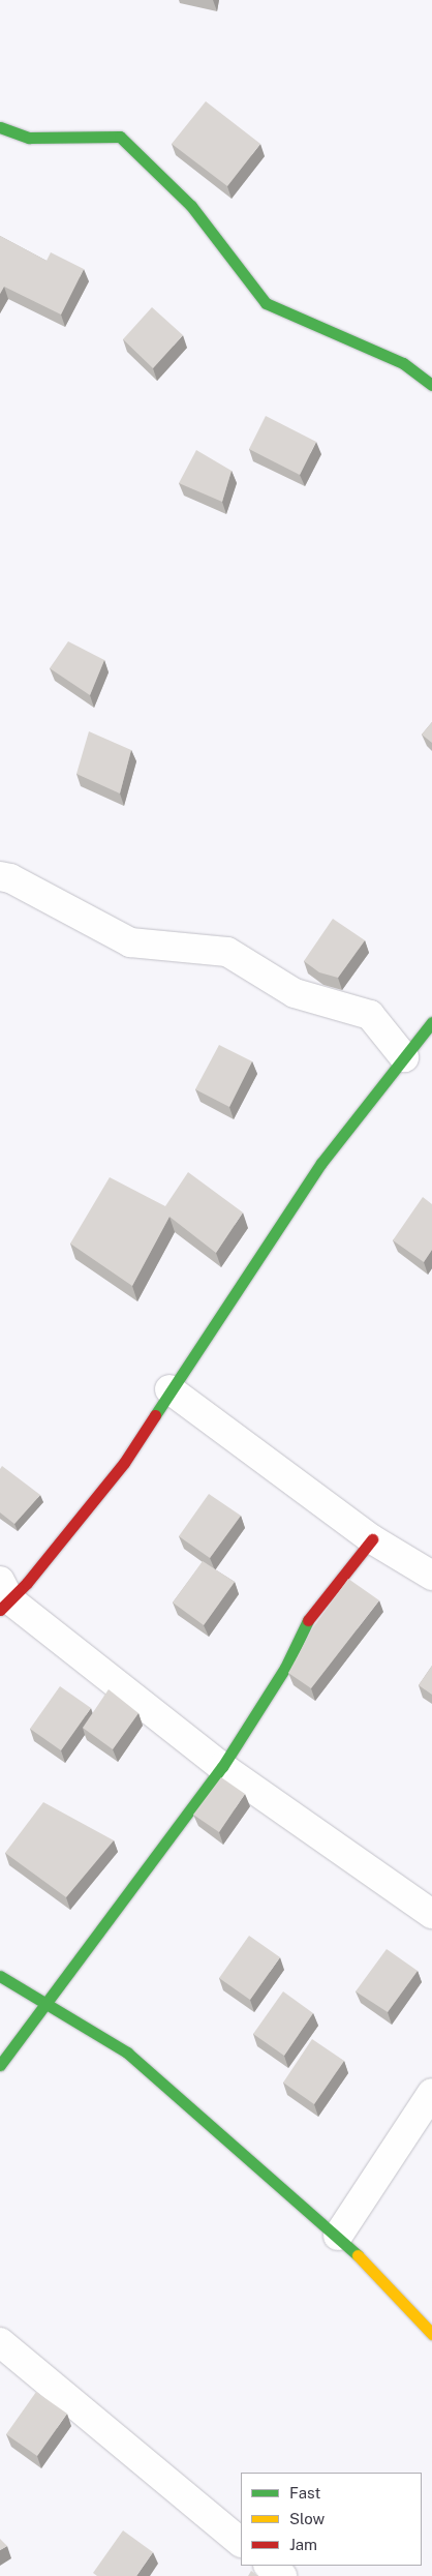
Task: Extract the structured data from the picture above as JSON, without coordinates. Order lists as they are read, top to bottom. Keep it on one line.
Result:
{"legend":["Fast","Slow","Jam"]}
